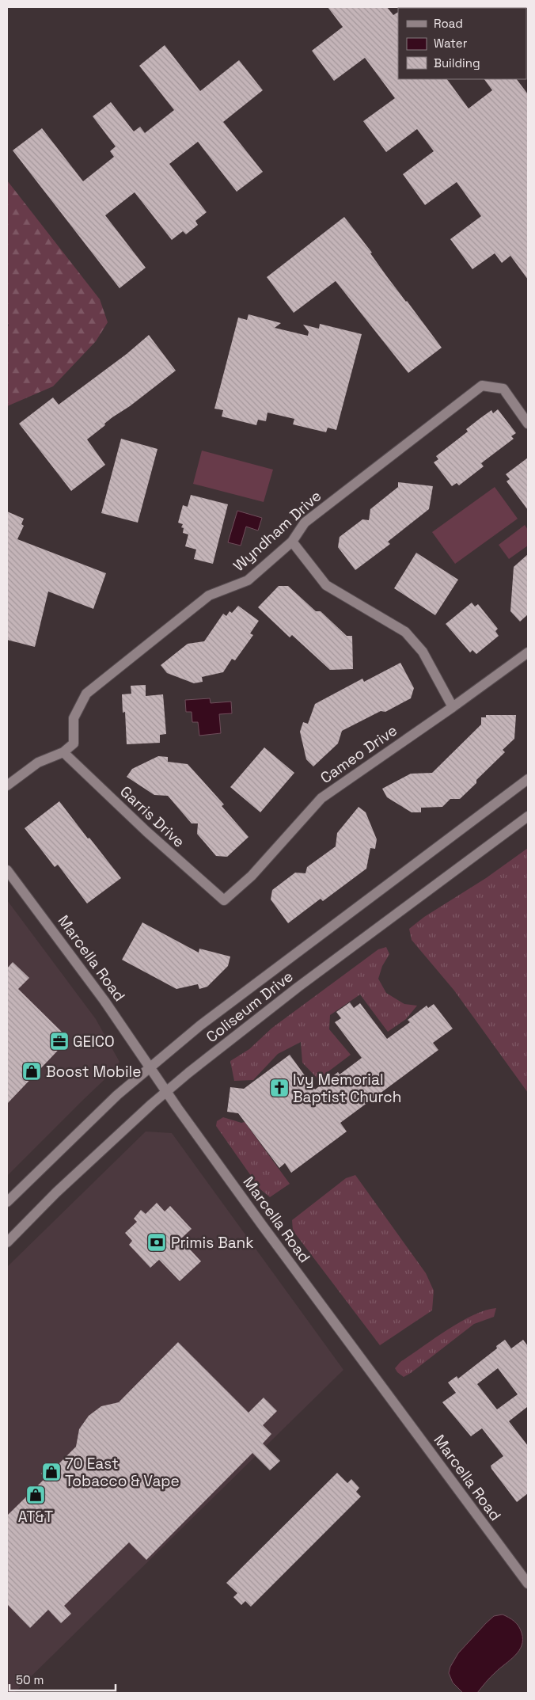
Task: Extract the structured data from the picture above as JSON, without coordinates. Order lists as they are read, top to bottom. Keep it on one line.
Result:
{"streets":{"street":["Wyndham Drive","Cameo Drive","Garris Drive","Marcella Road","Coliseum Drive"]},"crossings":[["Wyndham Drive","Garris Drive"],["Cameo Drive","Garris Drive"],["Marcella Road","Coliseum Drive"]],"places":{"office":["GEICO"],"shop":["Boost Mobile","70 East Tobacco & Vape","AT&T"],"church":["Ivy Memorial Baptist Church"],"bank":["Primis Bank"]},"legend":["Road","Water","Building"],"scale_bar":"50 m"}
